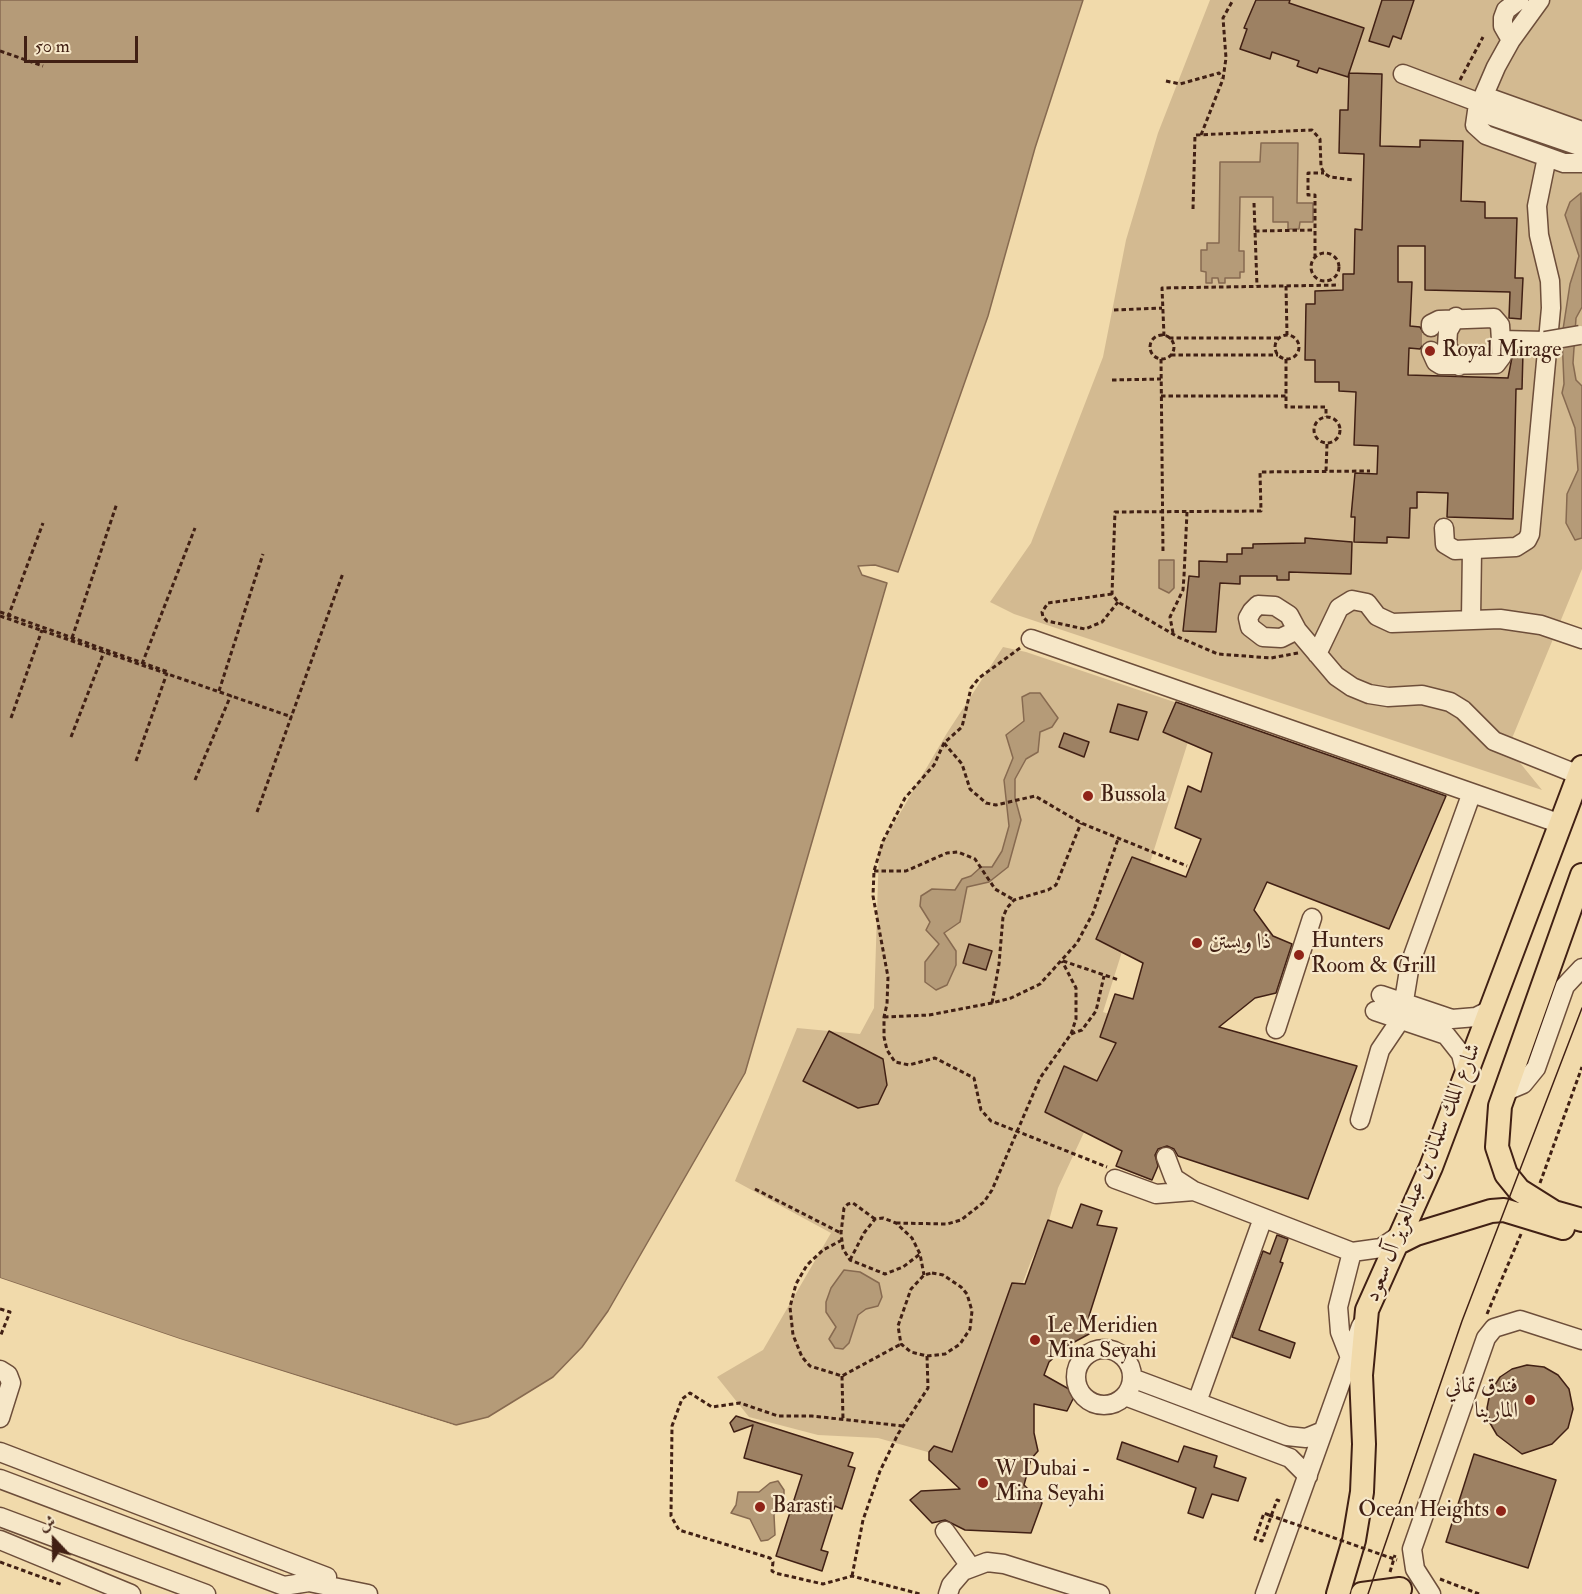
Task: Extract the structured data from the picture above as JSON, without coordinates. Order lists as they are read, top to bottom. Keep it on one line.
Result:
{"streets":{"main road":["شارع الملك سلمان بن عبدالعزيز آل سعود"]},"places":["Royal Mirage","Bussola","ذا ويستن","Hunters Room & Grill","Le Meridien Mina Seyahi","فندق تماني المارينا","W Dubai - Mina Seyahi","Barasti","Ocean Heights"],"scale_bar":"50 m","north":"top"}
